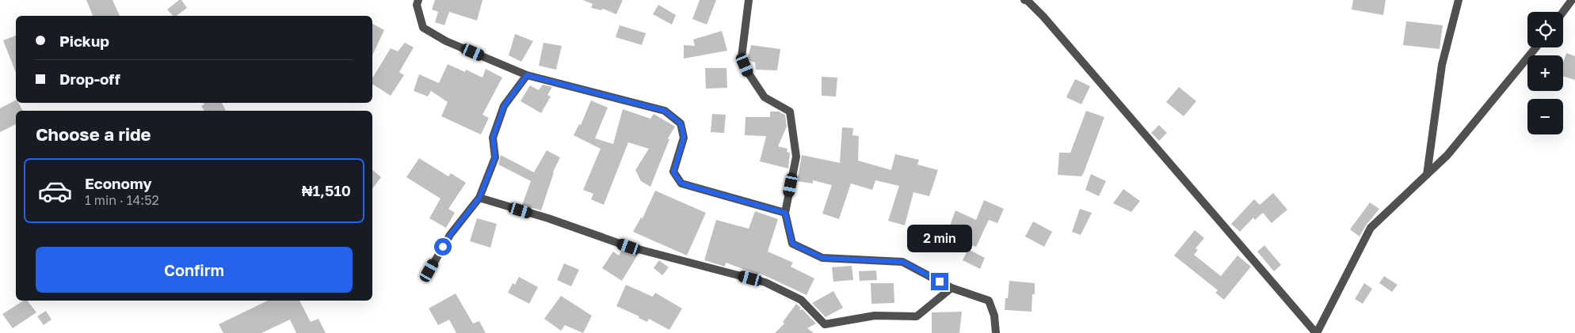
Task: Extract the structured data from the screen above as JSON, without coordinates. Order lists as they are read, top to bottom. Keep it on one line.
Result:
{"page":{"map_buttons":["+","−"],"banner":["Pickup","Drop-off"],"heading":"Choose a ride","list":[{"name":"Economy","note":"1 min · 14:52","value":"₦1,510"}],"bubble":"2 min","buttons":"Confirm"}}
